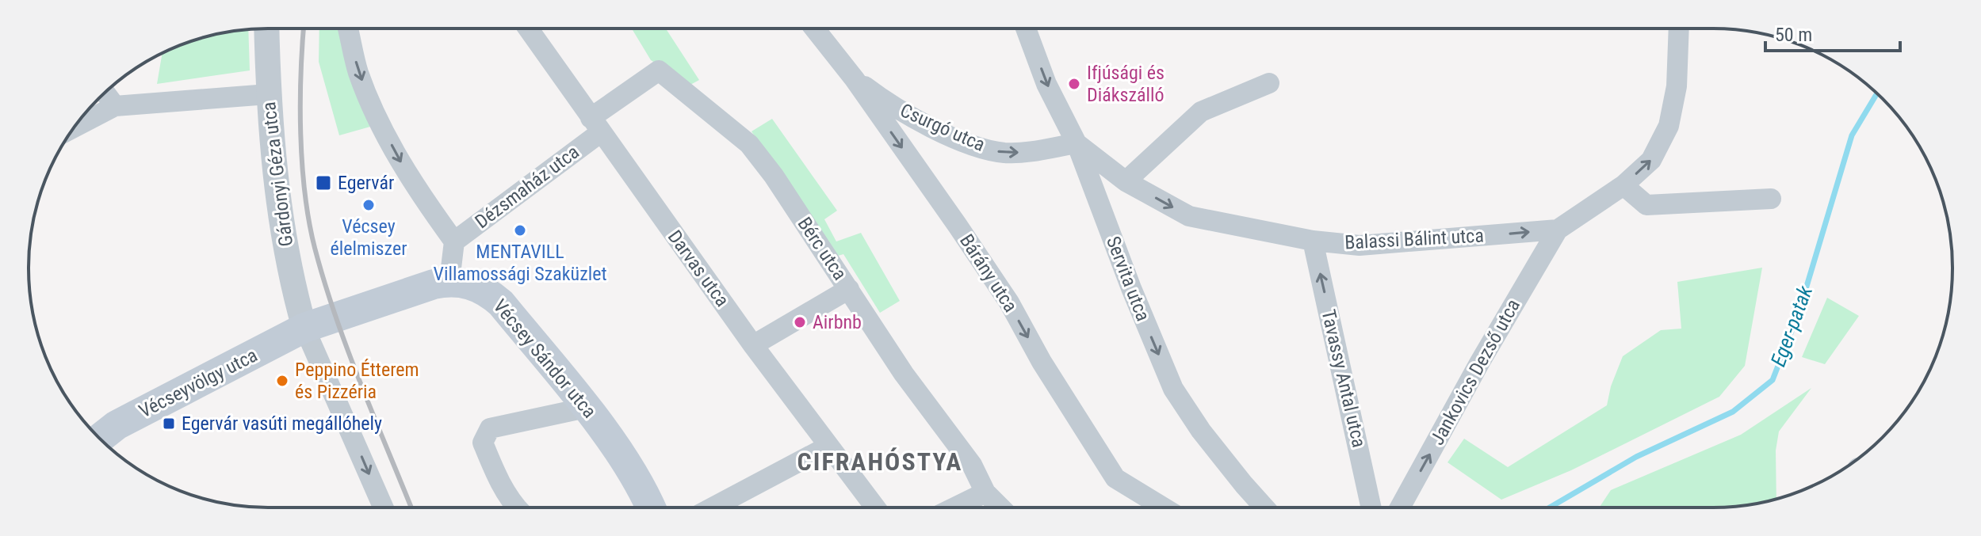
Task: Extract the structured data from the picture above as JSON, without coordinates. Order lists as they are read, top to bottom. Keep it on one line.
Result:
{"streets":{"main road":["Vécsey Sándor utca","Vécseyvölgy utca"],"street":["Csurgó utca","Gárdonyi Géza utca","Dézsmaház utca","Balassi Bálint utca","Bérc utca","Darvas utca","Bárány utca","Servita utca","Jankovics Dezső utca","Tavassy Antal utca"]},"crossings":[["Csurgó utca","Balassi Bálint utca"],["Csurgó utca","Bárány utca"],["Csurgó utca","Servita utca"],["Gárdonyi Géza utca","Vécseyvölgy utca"],["Dézsmaház utca","Bérc utca"],["Dézsmaház utca","Darvas utca"],["Balassi Bálint utca","Servita utca"],["Balassi Bálint utca","Jankovics Dezső utca"],["Balassi Bálint utca","Tavassy Antal utca"],["Bérc utca","Darvas utca"],["Vécsey Sándor utca","Vécseyvölgy utca"]],"one_way":["Csurgó utca","Bárány utca","Servita utca","Jankovics Dezső utca","Tavassy Antal utca"],"districts":["CIFRAHÓSTYA"],"water":["Eger-patak"],"places":{"other":["Ifjúsági és Diákszálló","Vécsey élelmiszer","MENTAVILL Villamossági Szaküzlet","Airbnb","Peppino Étterem és Pizzéria"],"transit":["Egervár","Egervár vasúti megállóhely"]},"scale_bar":"50 m"}
